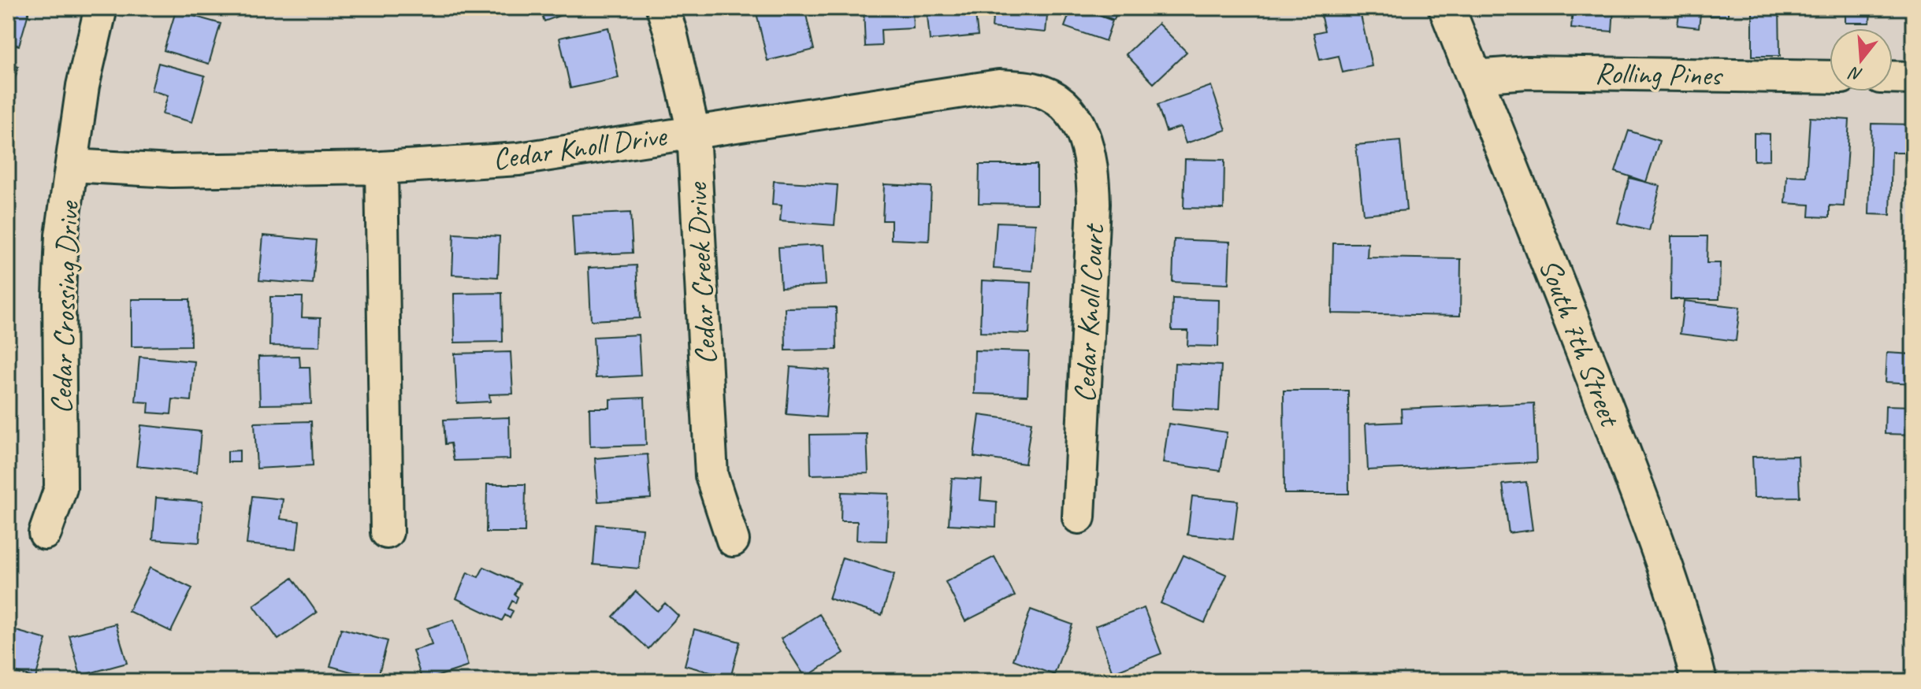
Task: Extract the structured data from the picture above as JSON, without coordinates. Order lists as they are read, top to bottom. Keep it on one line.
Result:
{"streets":{"street":["Rolling Pines","Cedar Knoll Drive","Cedar Creek Drive","Cedar Crossing Drive","Cedar Knoll Court","South 7th Street"]},"crossings":[["Rolling Pines","South 7th Street"],["Cedar Knoll Drive","Cedar Creek Drive"],["Cedar Knoll Drive","Cedar Crossing Drive"],["Cedar Knoll Drive","Cedar Knoll Court"]],"north":"bottom"}
